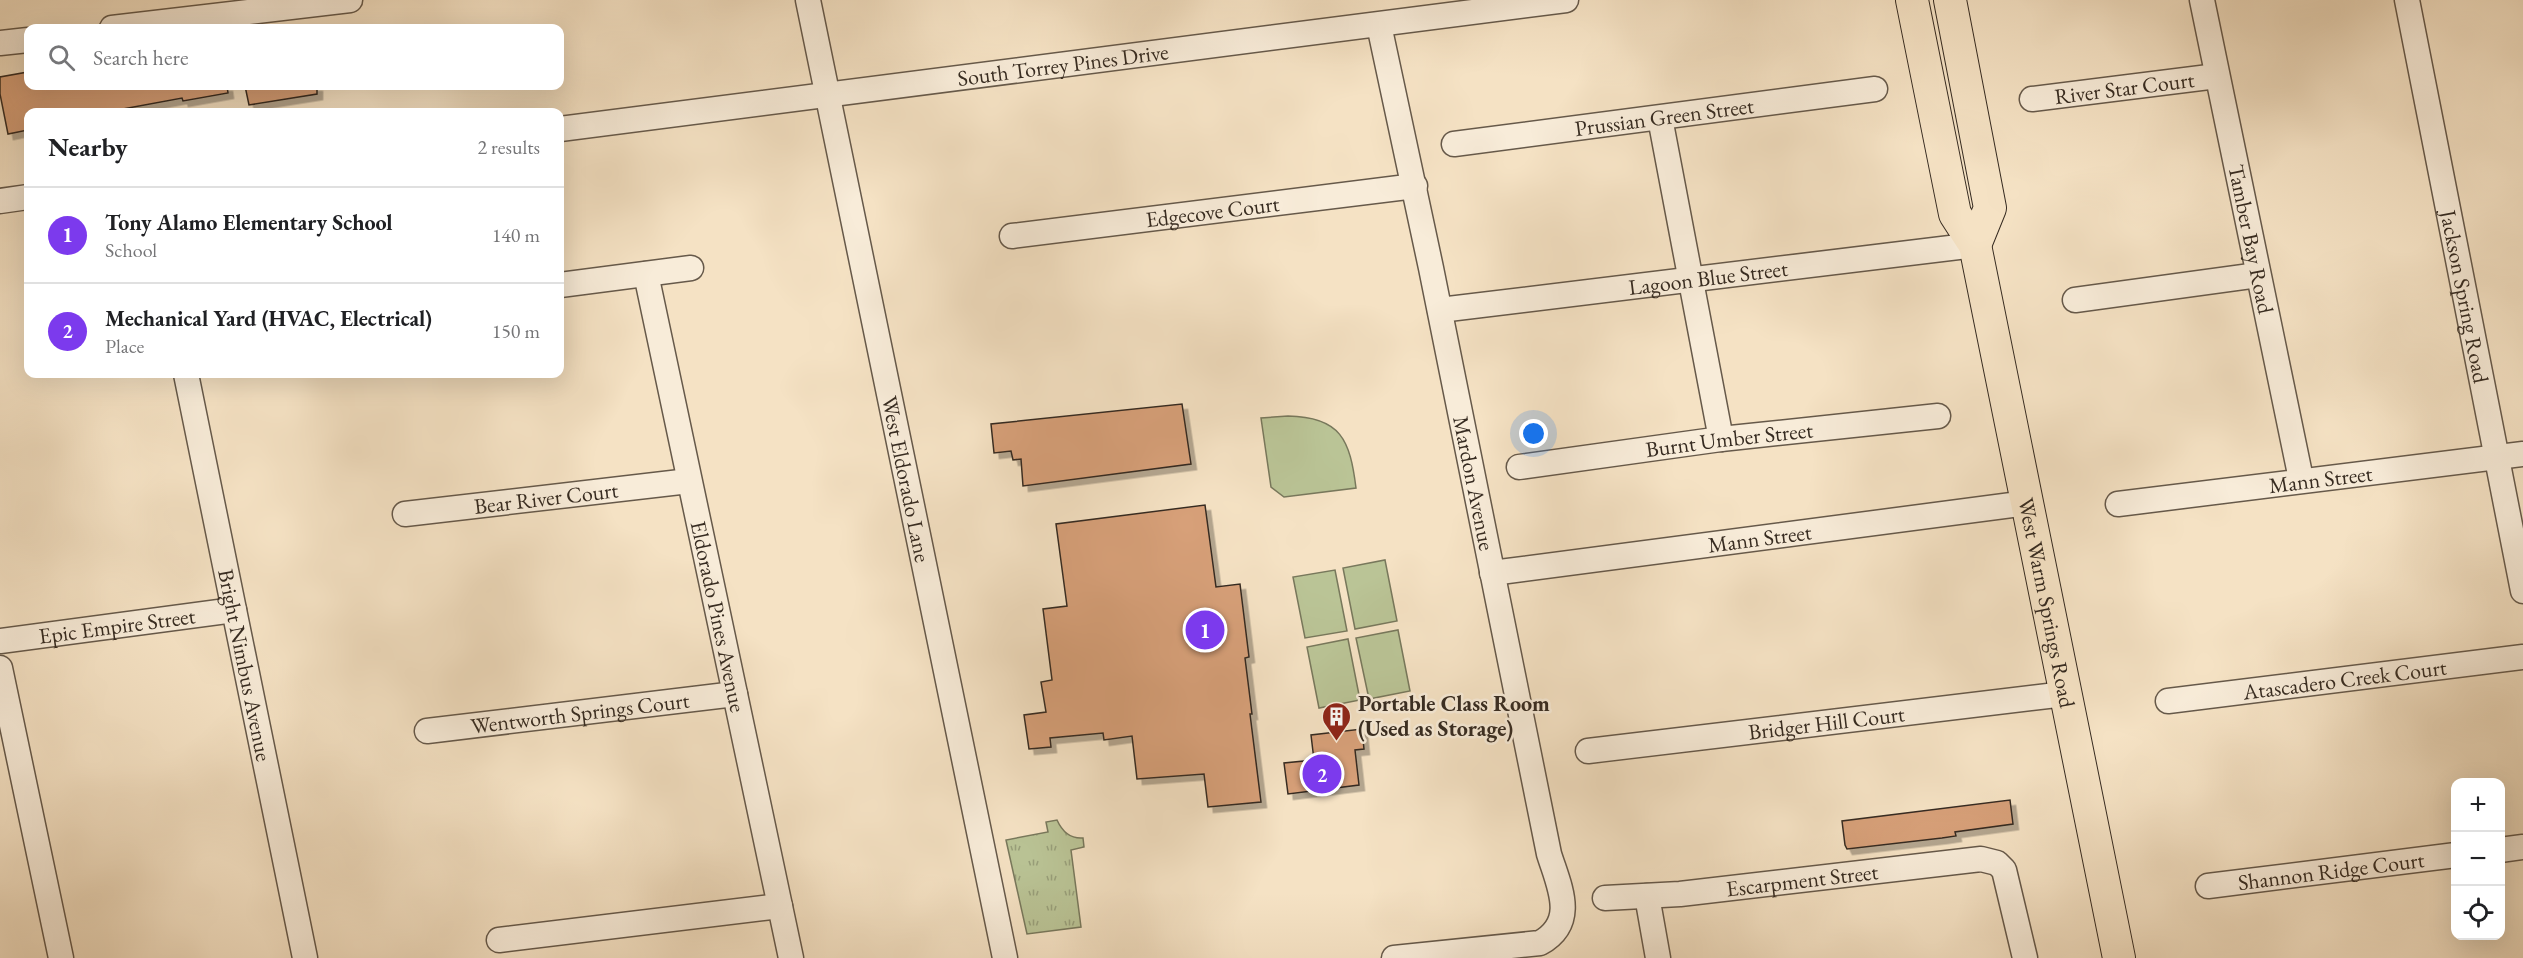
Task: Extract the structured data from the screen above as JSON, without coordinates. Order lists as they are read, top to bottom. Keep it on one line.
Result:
{"streets":{"main road":["West Warm Springs Road"],"street":["South Torrey Pines Drive","River Star Court","Prussian Green Street","Edgecove Court","Tamber Bay Road","Lagoon Blue Street","Jackson Spring Road","Burnt Umber Street","Mann Street","West Eldorado Lane","Mardon Avenue","Bear River Court","Eldorado Pines Avenue","Epic Empire Street","Bright Nimbus Avenue","Atascadero Creek Court","Wentworth Springs Court","Bridger Hill Court","Shannon Ridge Court","Escarpment Street"]},"crossings":[["South Torrey Pines Drive","West Eldorado Lane"],["South Torrey Pines Drive","Mardon Avenue"],["River Star Court","Tamber Bay Road"],["Edgecove Court","Mardon Avenue"],["Tamber Bay Road","Mann Street"],["Lagoon Blue Street","Mardon Avenue"],["Lagoon Blue Street","West Warm Springs Road"],["Jackson Spring Road","Mann Street"],["Mann Street","Mardon Avenue"],["Mann Street","West Warm Springs Road"],["Bear River Court","Eldorado Pines Avenue"],["West Warm Springs Road","Bridger Hill Court"],["Eldorado Pines Avenue","Wentworth Springs Court"],["Epic Empire Street","Bright Nimbus Avenue"]],"places":{"building":["Portable Class Room (Used as Storage)"]},"page":{"search":"Search here","heading":["Nearby","2 results"],"list":[{"mark":"1","name":"Tony Alamo Elementary School","note":"School","value":"140 m"},{"mark":"2","name":"Mechanical Yard (HVAC, Electrical)","note":"Place","value":"150 m"}],"pins":["1","2"],"map_buttons":["+","−"]}}
